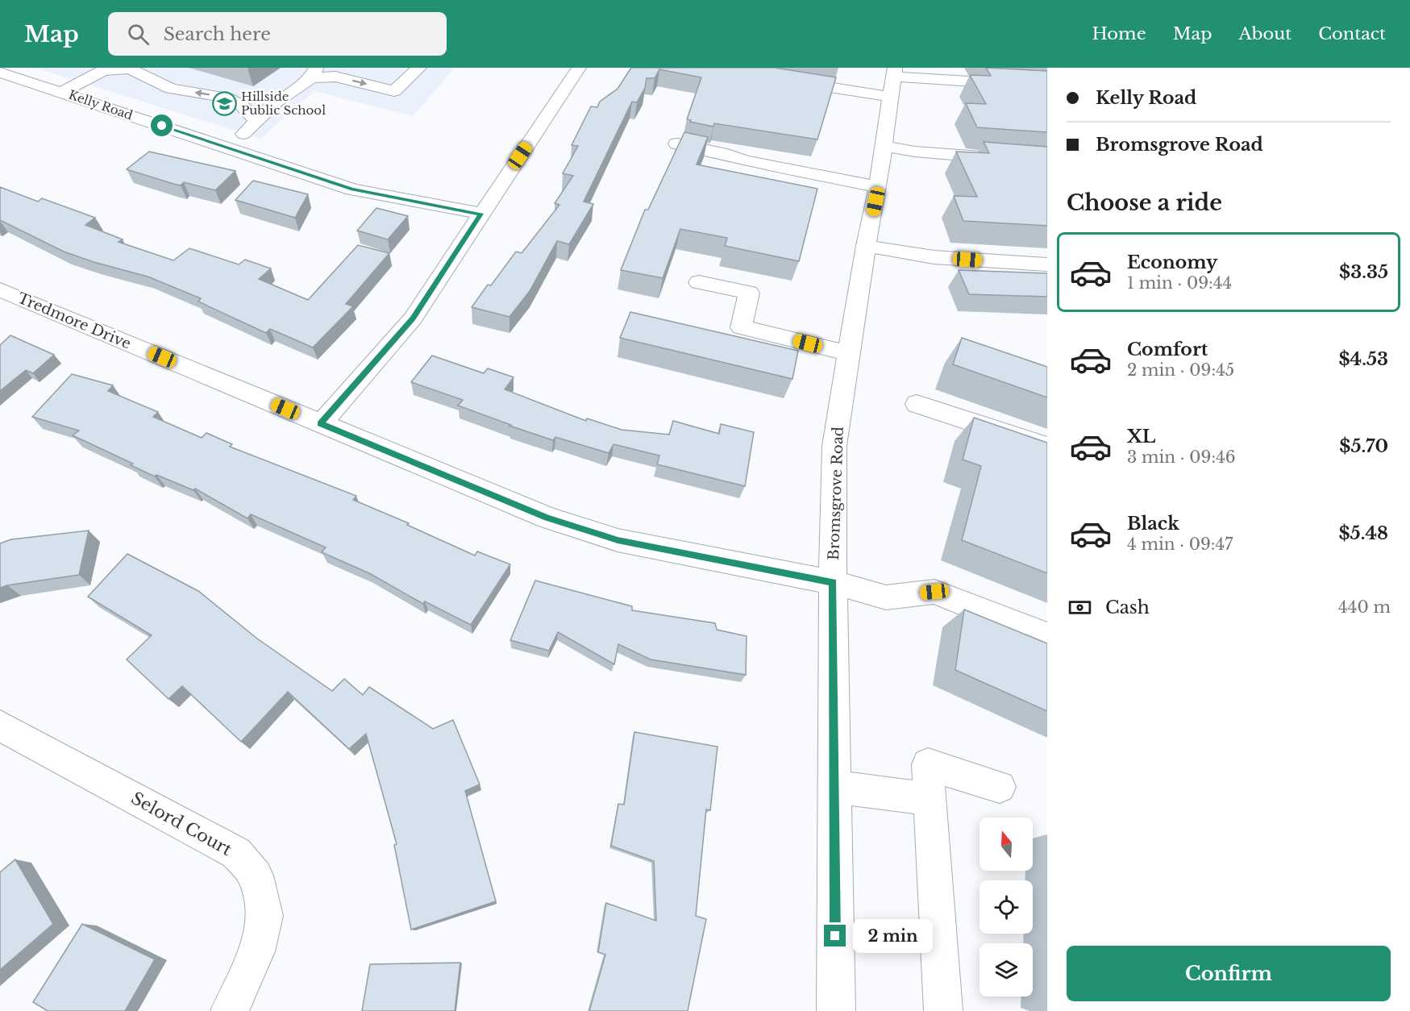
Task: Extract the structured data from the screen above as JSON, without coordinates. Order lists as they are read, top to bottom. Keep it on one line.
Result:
{"streets":{"street":["Kelly Road","Tredmore Drive","Bromsgrove Road","Selord Court"]},"crossings":[["Tredmore Drive","Bromsgrove Road"]],"places":{"school or university":["Hillside Public School"]},"north":"top","page":{"header":"Map","search":"Search here","nav":["Home","Map","About","Contact"],"banner":["Kelly Road","Bromsgrove Road"],"heading":"Choose a ride","list":[{"name":"Economy","note":"1 min · 09:44","value":"$3.35"},{"name":"Comfort","note":"2 min · 09:45","value":"$4.53"},{"name":"XL","note":"3 min · 09:46","value":"$5.70"},{"name":"Black","note":"4 min · 09:47","value":"$5.48"}],"pay":["Cash","440 m"],"bubble":"2 min","buttons":"Confirm"}}
